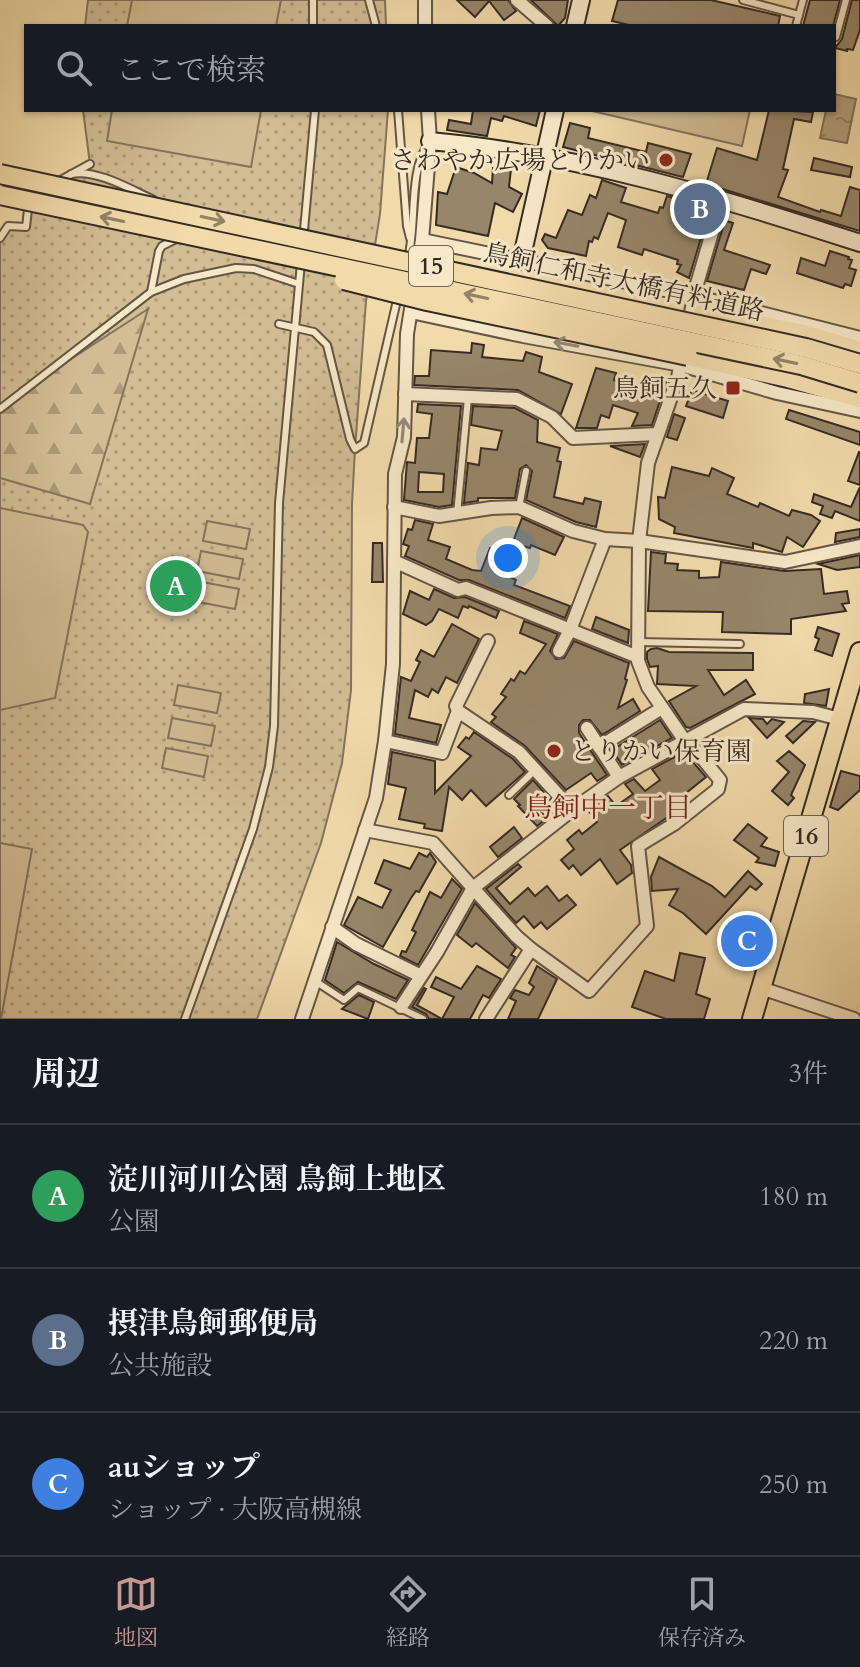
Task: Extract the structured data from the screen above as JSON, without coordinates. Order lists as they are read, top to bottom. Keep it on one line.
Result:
{"streets":{"main road":["15","鳥飼仁和寺大橋有料道路","16"]},"districts":["鳥飼中一丁目"],"places":{"other":["さわやか広場とりかい","とりかい保育園"],"transit":["鳥飼五久"]},"page":{"search":"ここで検索","pins":["B","A","C"],"heading":["周辺","3件"],"list":[{"mark":"A","name":"淀川河川公園 鳥飼上地区","note":"公園","value":"180 m"},{"mark":"B","name":"摂津鳥飼郵便局","note":"公共施設","value":"220 m"},{"mark":"C","name":"auショップ","note":"ショップ · 大阪高槻線","value":"250 m"}],"nav":["地図","経路","保存済み"]}}
